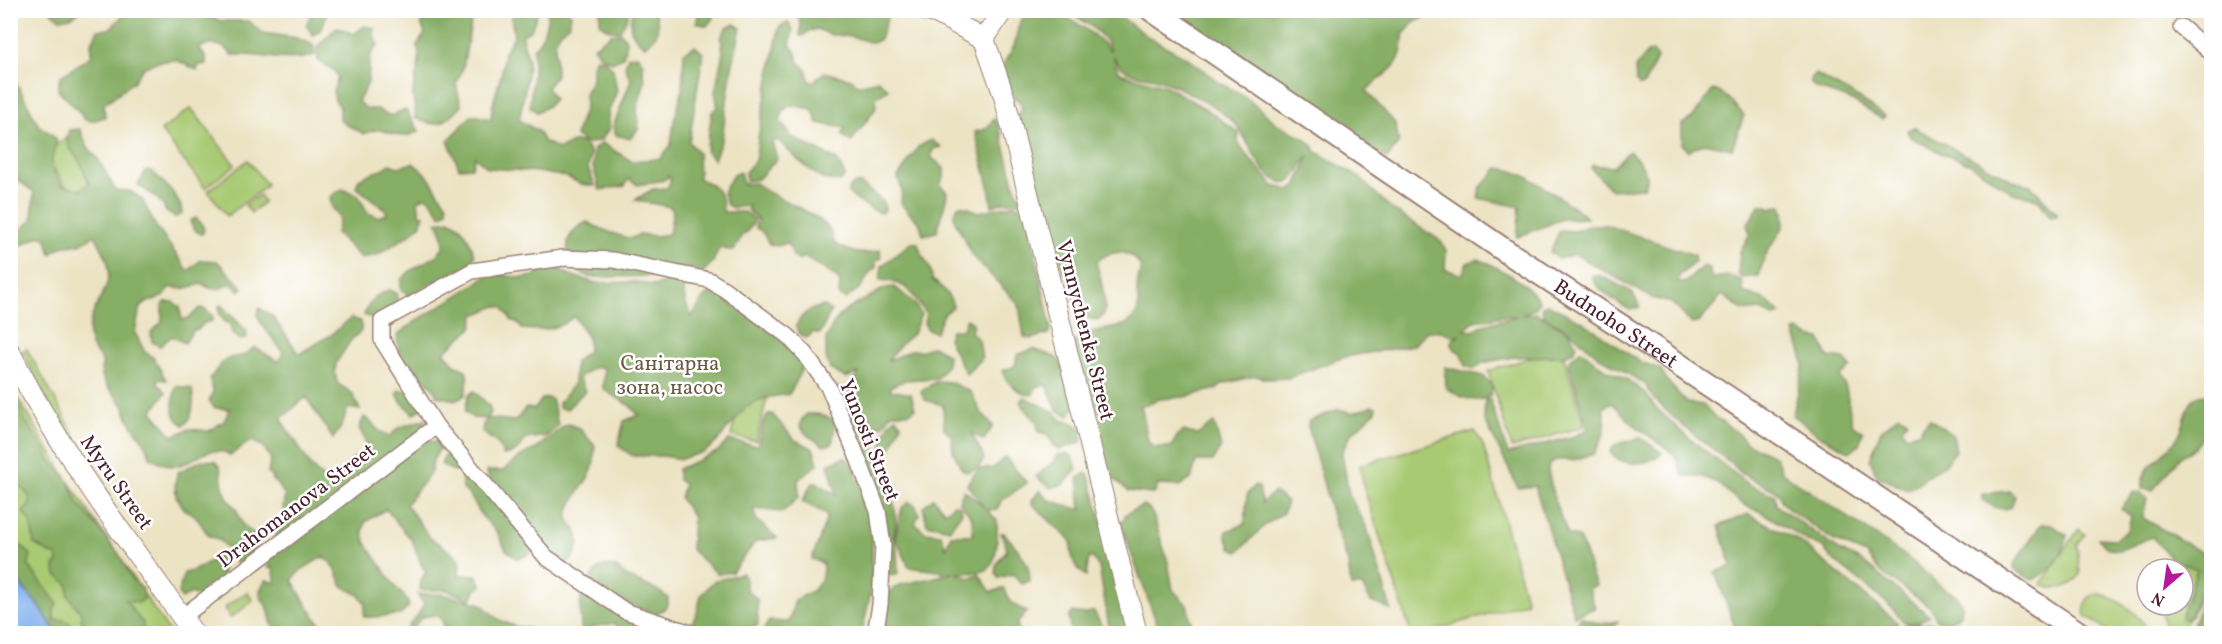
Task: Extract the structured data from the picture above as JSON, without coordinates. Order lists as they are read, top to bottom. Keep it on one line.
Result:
{"streets":{"highway":["Budnoho Street"],"main road":["Vynnychenka Street","Myru Street"],"street":["Yunosti Street","Drahomanova Street"]},"crossings":[["Yunosti Street","Drahomanova Street"],["Myru Street","Drahomanova Street"]],"parks":["Санітарна зона, насос"],"north":"bottom left"}
